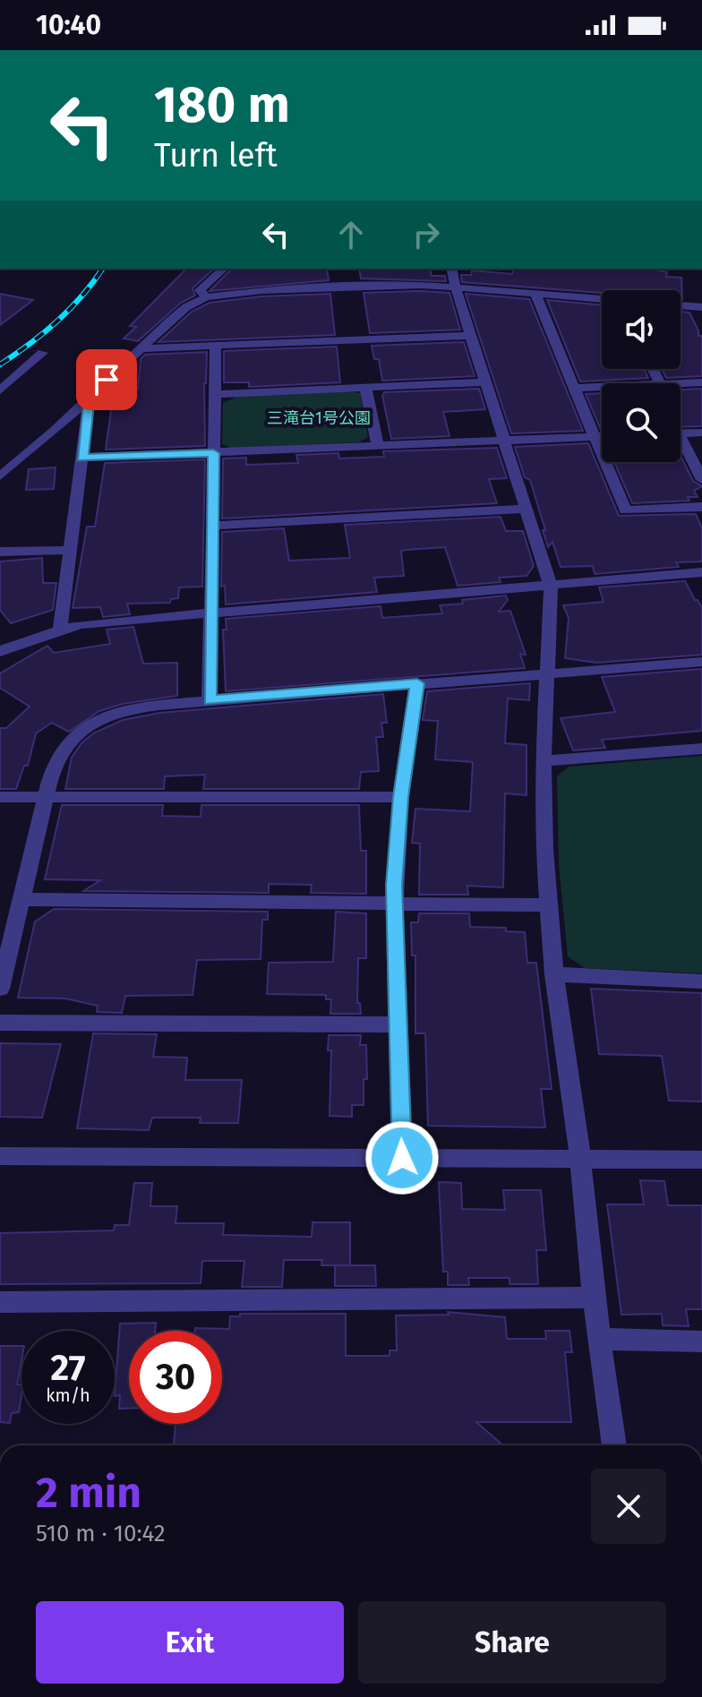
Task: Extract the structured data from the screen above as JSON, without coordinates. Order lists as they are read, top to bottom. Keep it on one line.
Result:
{"parks":["三滝台1号公園"],"page":{"status":"10:40","turn":["180 m","Turn left"],"speed":"27 km/h","limit":"30","heading":["2 min","510 m · 10:42"],"buttons":["Exit","Share"]}}
